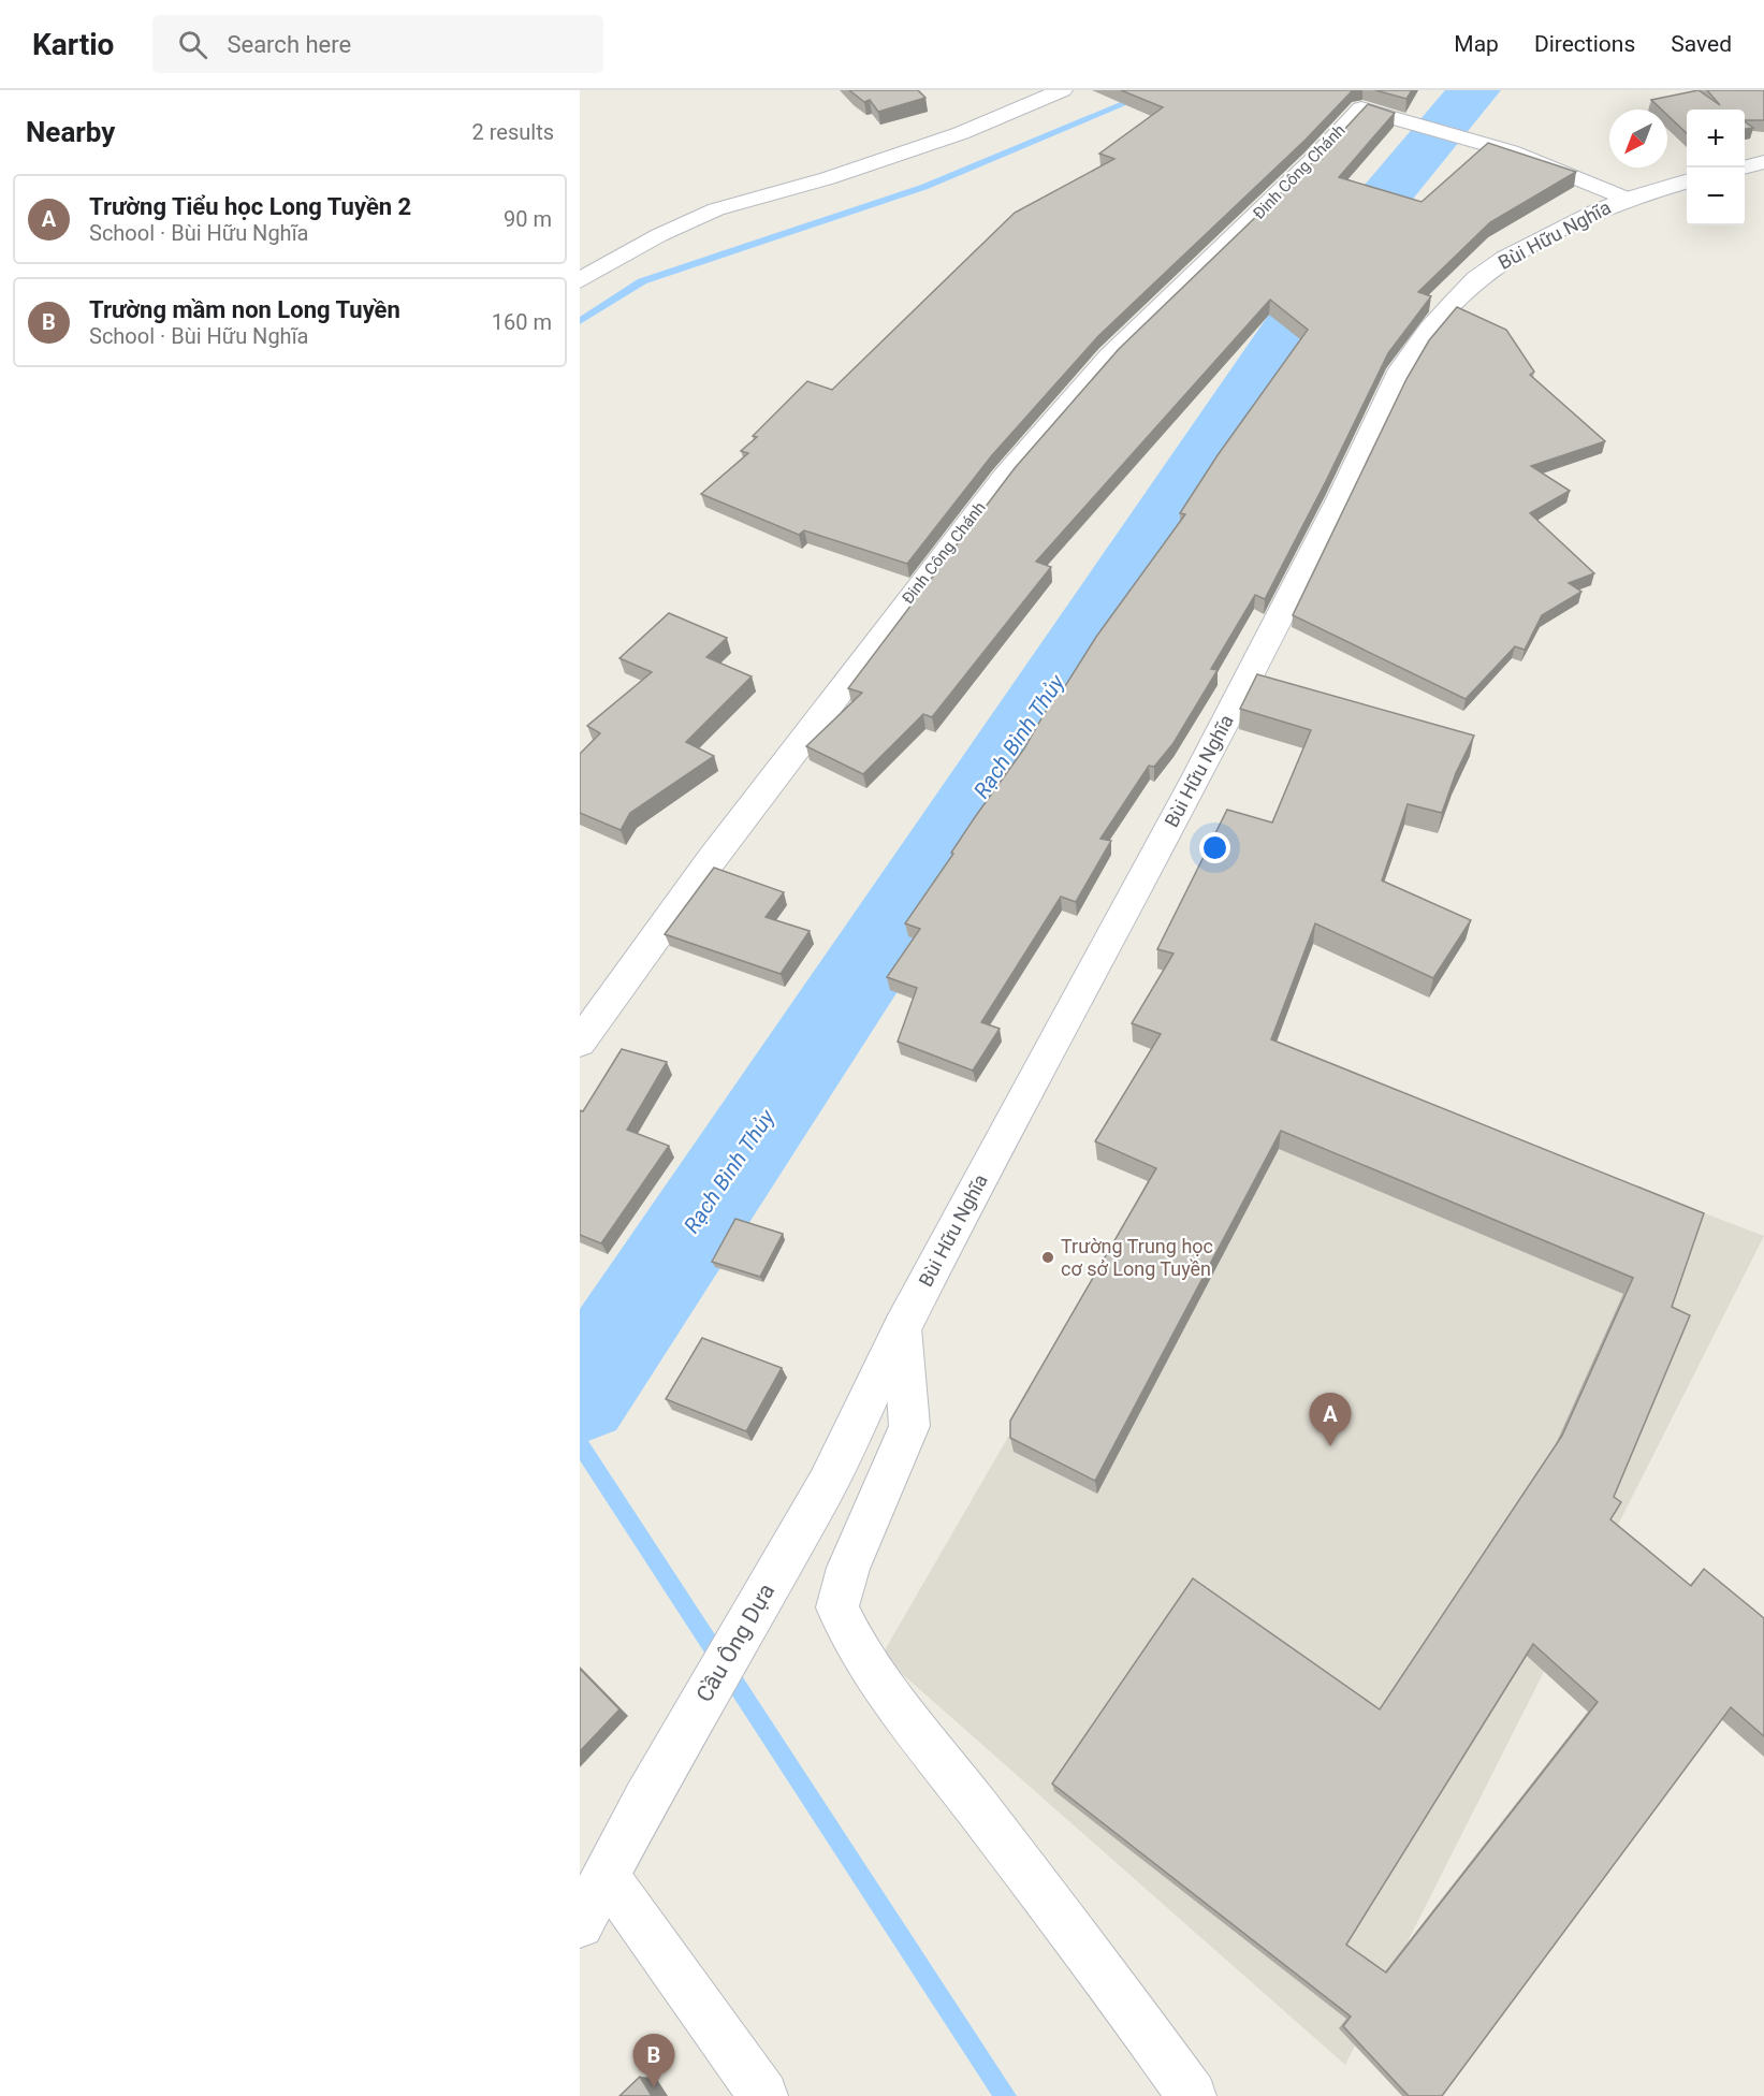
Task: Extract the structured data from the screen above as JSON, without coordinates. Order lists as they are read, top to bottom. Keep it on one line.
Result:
{"streets":{"street":["Đinh Công Chánh","Bùi Hữu Nghĩa","Cầu Ông Dựa"]},"crossings":[["Bùi Hữu Nghĩa","Cầu Ông Dựa"]],"water":["Rạch Bình Thủy"],"places":["Trường Trung học cơ sở Long Tuyền"],"north":"bottom left","page":{"header":"Kartio","search":"Search here","nav":["Map","Directions","Saved"],"heading":["Nearby","2 results"],"map_buttons":["+","−"],"list":[{"mark":"A","name":"Trường Tiểu học Long Tuyền 2","note":"School · Bùi Hữu Nghĩa","value":"90 m"},{"mark":"B","name":"Trường mầm non Long Tuyền","note":"School · Bùi Hữu Nghĩa","value":"160 m"}],"pins":["A","B"]}}
